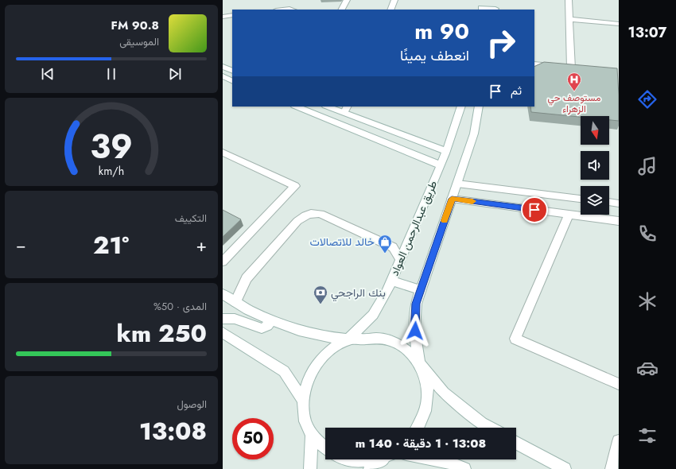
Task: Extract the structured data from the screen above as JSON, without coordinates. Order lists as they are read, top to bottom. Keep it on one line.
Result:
{"streets":{"street":["طريق عبدالرحمن العواد"]},"places":{"hospital":["مستوصف حي الزهراء"],"shop":["خالد للاتصالات"],"bank":["بنك الراجحي"]},"north":"bottom","page":{"tabs":"13:07","turn":["90 m","انعطف يمينًا"],"song":["90.8 FM","الموسيقى"],"then":"ثم","tile":["التكييف",["المدى · 50%","250 km"],["الوصول","13:08"]],"heat":["−","21°","+"],"limit":"50","trip":"13:08 · 1 دقيقة · 140 m","gauge":["39","km/h"]}}
